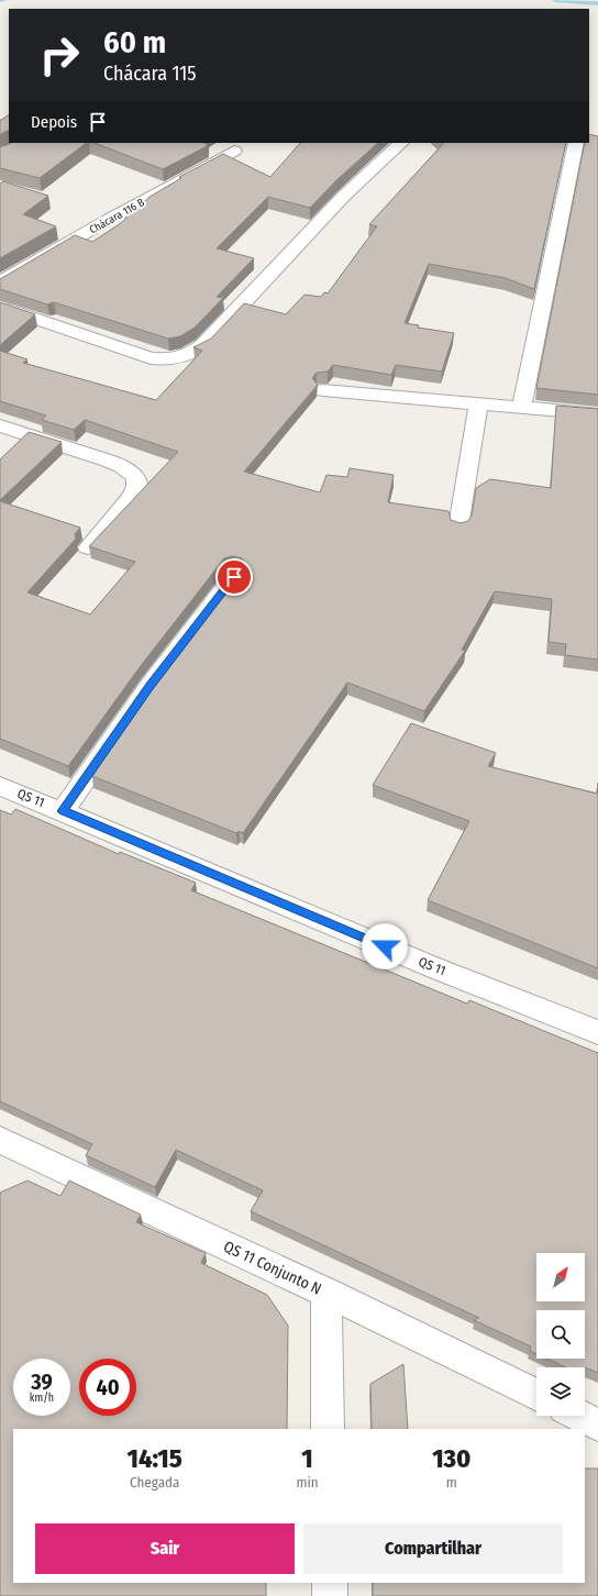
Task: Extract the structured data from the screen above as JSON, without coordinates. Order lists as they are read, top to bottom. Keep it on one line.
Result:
{"streets":{"street":["Chácara 116 B","QS 11","QS 11 Conjunto N"]},"north":"top right","page":{"turn":["60 m","Chácara 115"],"then":"Depois","speed":"39 km/h","limit":"40","eta":["14:15","Chegada","1","min","130","m"],"buttons":["Sair","Compartilhar"]}}
